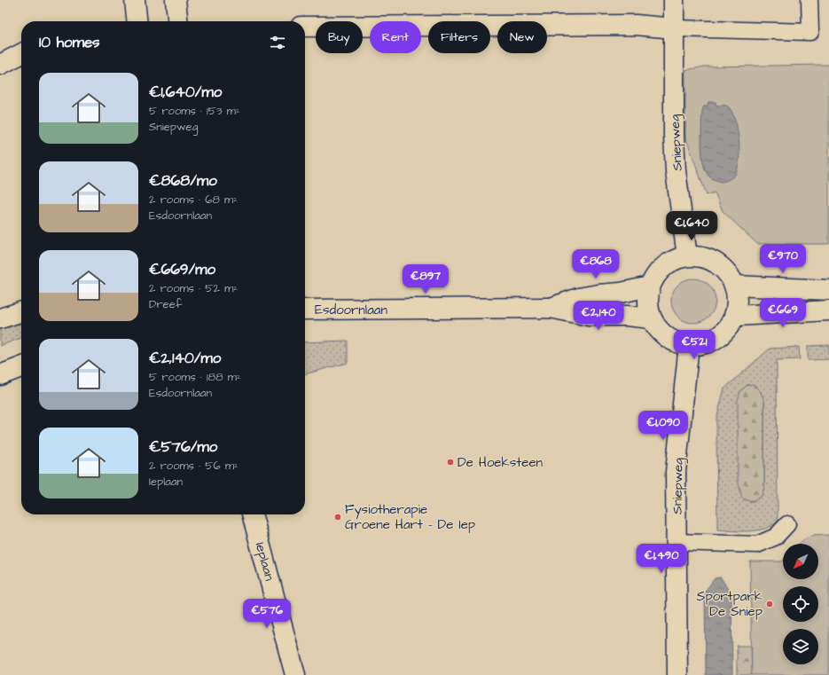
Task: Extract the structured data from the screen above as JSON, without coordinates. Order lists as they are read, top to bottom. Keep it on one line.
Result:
{"streets":{"street":["Sniepweg","Esdoornlaan","Ieplaan"]},"crossings":[["Sniepweg","Esdoornlaan"]],"places":["De Hoeksteen","Fysiotherapie Groene Hart - De Iep","Sportpark De Sniep"],"north":"bottom left","page":{"chip":["Buy","Rent","Filters","New"],"heading":"10 homes","list":[{"name":"€1,640/mo","note":"5 rooms · 153 m² · Sniepweg"},{"name":"€868/mo","note":"2 rooms · 68 m² · Esdoornlaan"},{"name":"€669/mo","note":"2 rooms · 52 m² · Dreef"},{"name":"€2,140/mo","note":"5 rooms · 188 m² · Esdoornlaan"},{"name":"€576/mo","note":"2 rooms · 56 m² · Ieplaan"}],"price":["€1,640","€970","€868","€897","€669","€2,140","€521","€1,090","€1,490","€576"]}}
